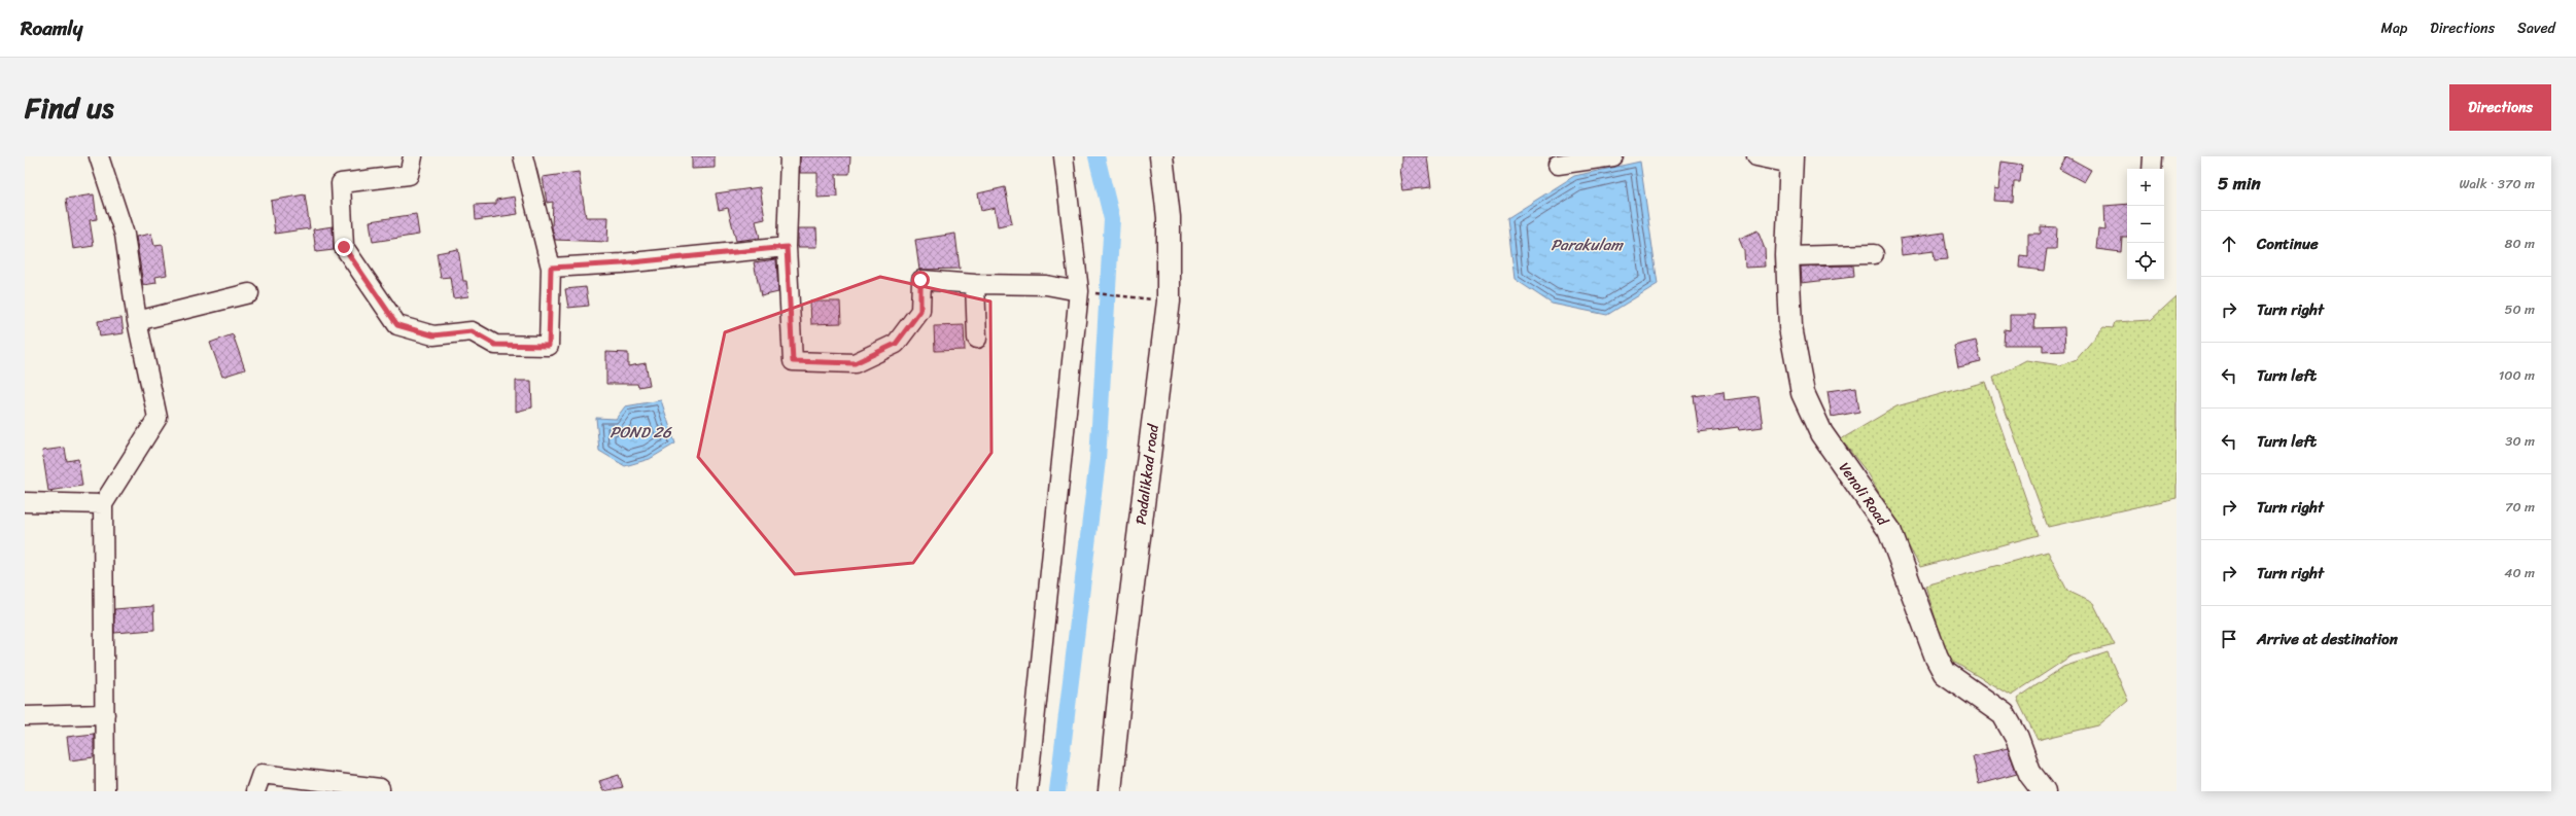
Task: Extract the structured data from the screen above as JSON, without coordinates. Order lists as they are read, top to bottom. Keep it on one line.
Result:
{"streets":{"street":["Padalikkad road","Venoli Road"]},"water":["Parakulam","POND 26"],"page":{"header":"Roamly","nav":["Map","Directions","Saved"],"title":"Find us","buttons":"Directions","heading":["5 min","Walk · 370 m"],"map_buttons":["+","−"],"list":[["Continue","80 m"],["Turn right","50 m"],["Turn left","100 m"],["Turn left","30 m"],["Turn right","70 m"],["Turn right","40 m"],"Arrive at destination"]}}
